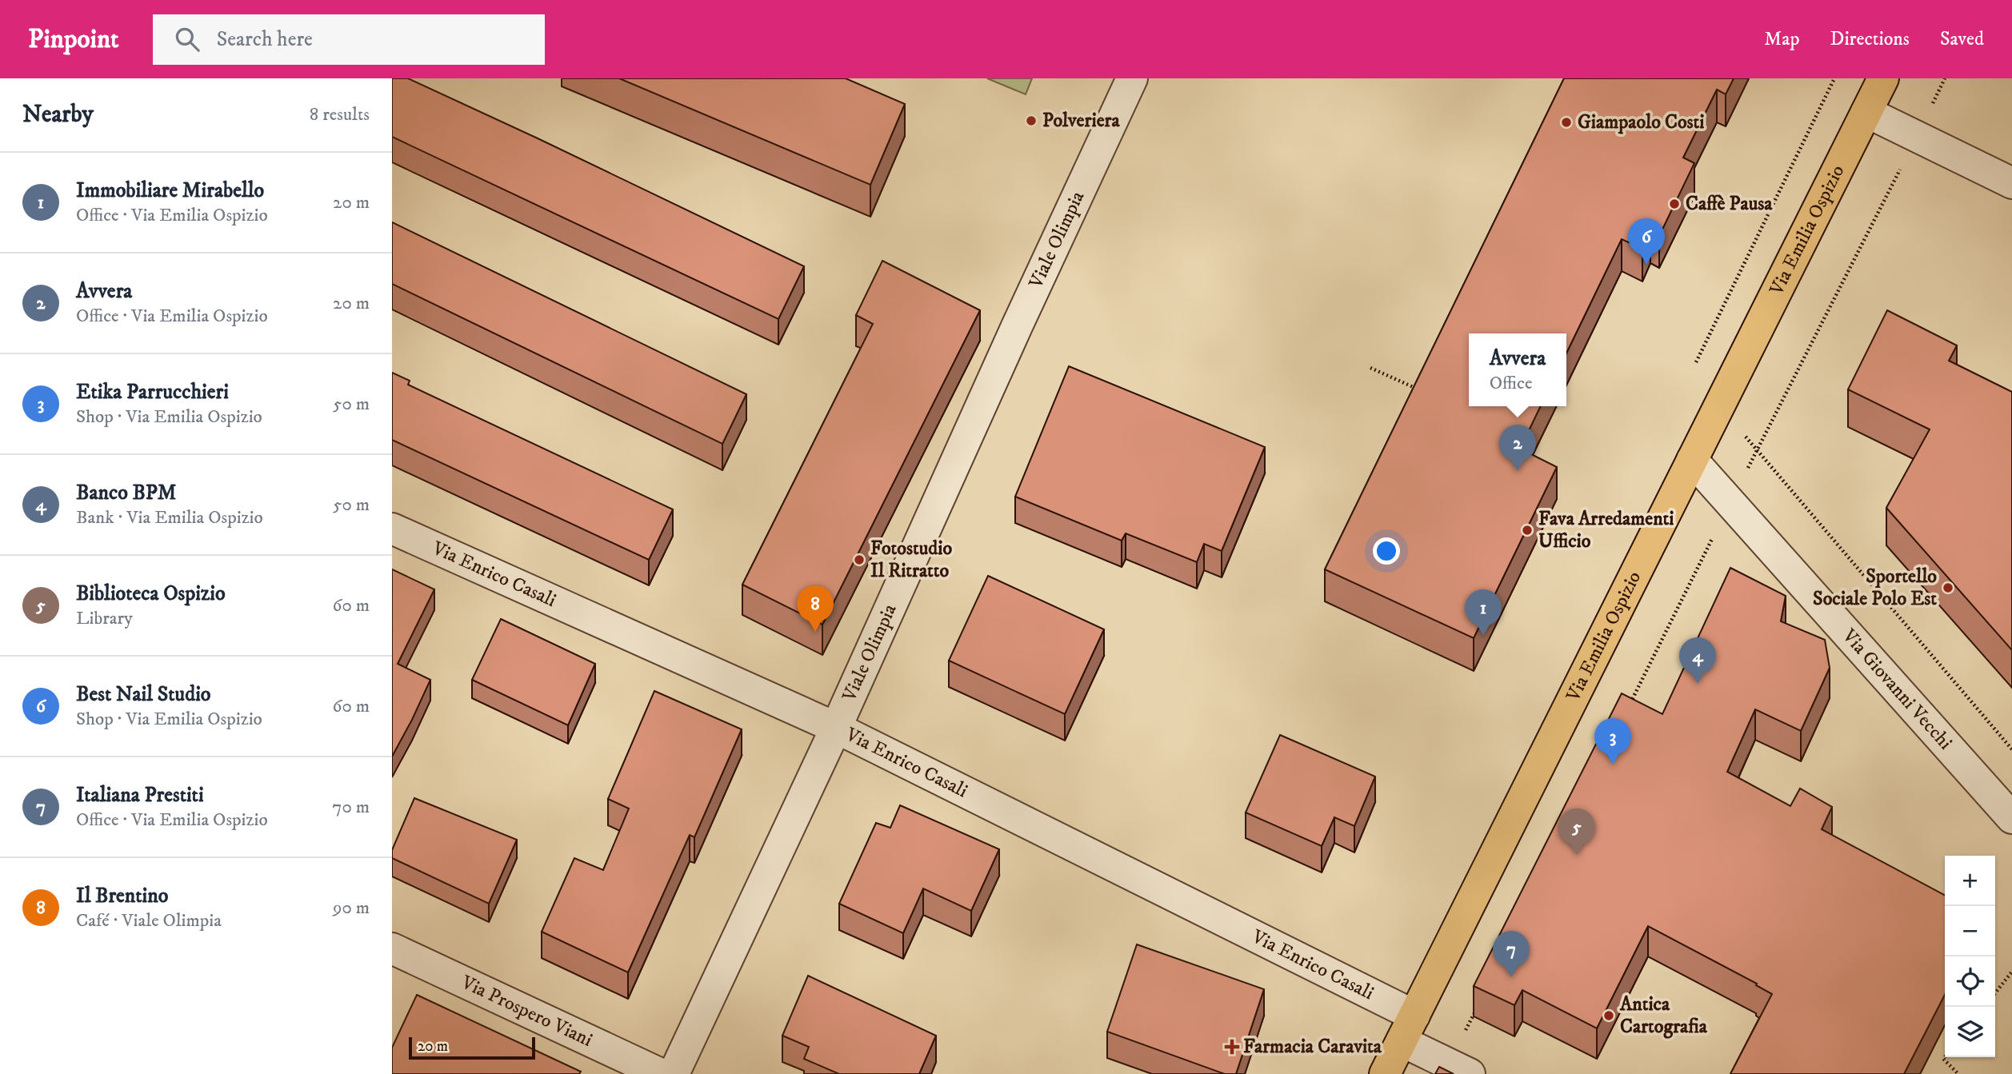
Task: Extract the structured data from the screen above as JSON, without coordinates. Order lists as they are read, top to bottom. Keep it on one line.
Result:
{"streets":{"main road":["Via Emilia Ospizio"],"street":["Viale Olimpia","Via Enrico Casali","Via Giovanni Vecchi","Via Prospero Viani"]},"crossings":[["Via Emilia Ospizio","Via Enrico Casali"],["Via Emilia Ospizio","Via Giovanni Vecchi"],["Viale Olimpia","Via Enrico Casali"]],"places":{"other":["Polveriera","Giampaolo Costi","Caffè Pausa","Fava Arredamenti Ufficio","Fotostudio Il Ritratto","Sportello Sociale Polo Est","Antica Cartografia"],"health":["Farmacia Caravita"]},"scale_bar":"20 m","page":{"header":"Pinpoint","search":"Search here","nav":["Map","Directions","Saved"],"heading":["Nearby","8 results"],"list":[{"mark":"1","name":"Immobiliare Mirabello","note":"Office · Via Emilia Ospizio","value":"20 m"},{"mark":"2","name":"Avvera","note":"Office · Via Emilia Ospizio","value":"20 m"},{"mark":"3","name":"Etika Parrucchieri","note":"Shop · Via Emilia Ospizio","value":"50 m"},{"mark":"4","name":"Banco BPM","note":"Bank · Via Emilia Ospizio","value":"50 m"},{"mark":"5","name":"Biblioteca Ospizio","note":"Library","value":"60 m"},{"mark":"6","name":"Best Nail Studio","note":"Shop · Via Emilia Ospizio","value":"60 m"},{"mark":"7","name":"Italiana Prestiti","note":"Office · Via Emilia Ospizio","value":"70 m"},{"mark":"8","name":"Il Brentino","note":"Café · Viale Olimpia","value":"90 m"}],"pins":["6","2","8","1","4","3","5","7"],"popup":["Avvera","Office"],"map_buttons":["+","−"],"scale":"20 m"}}
